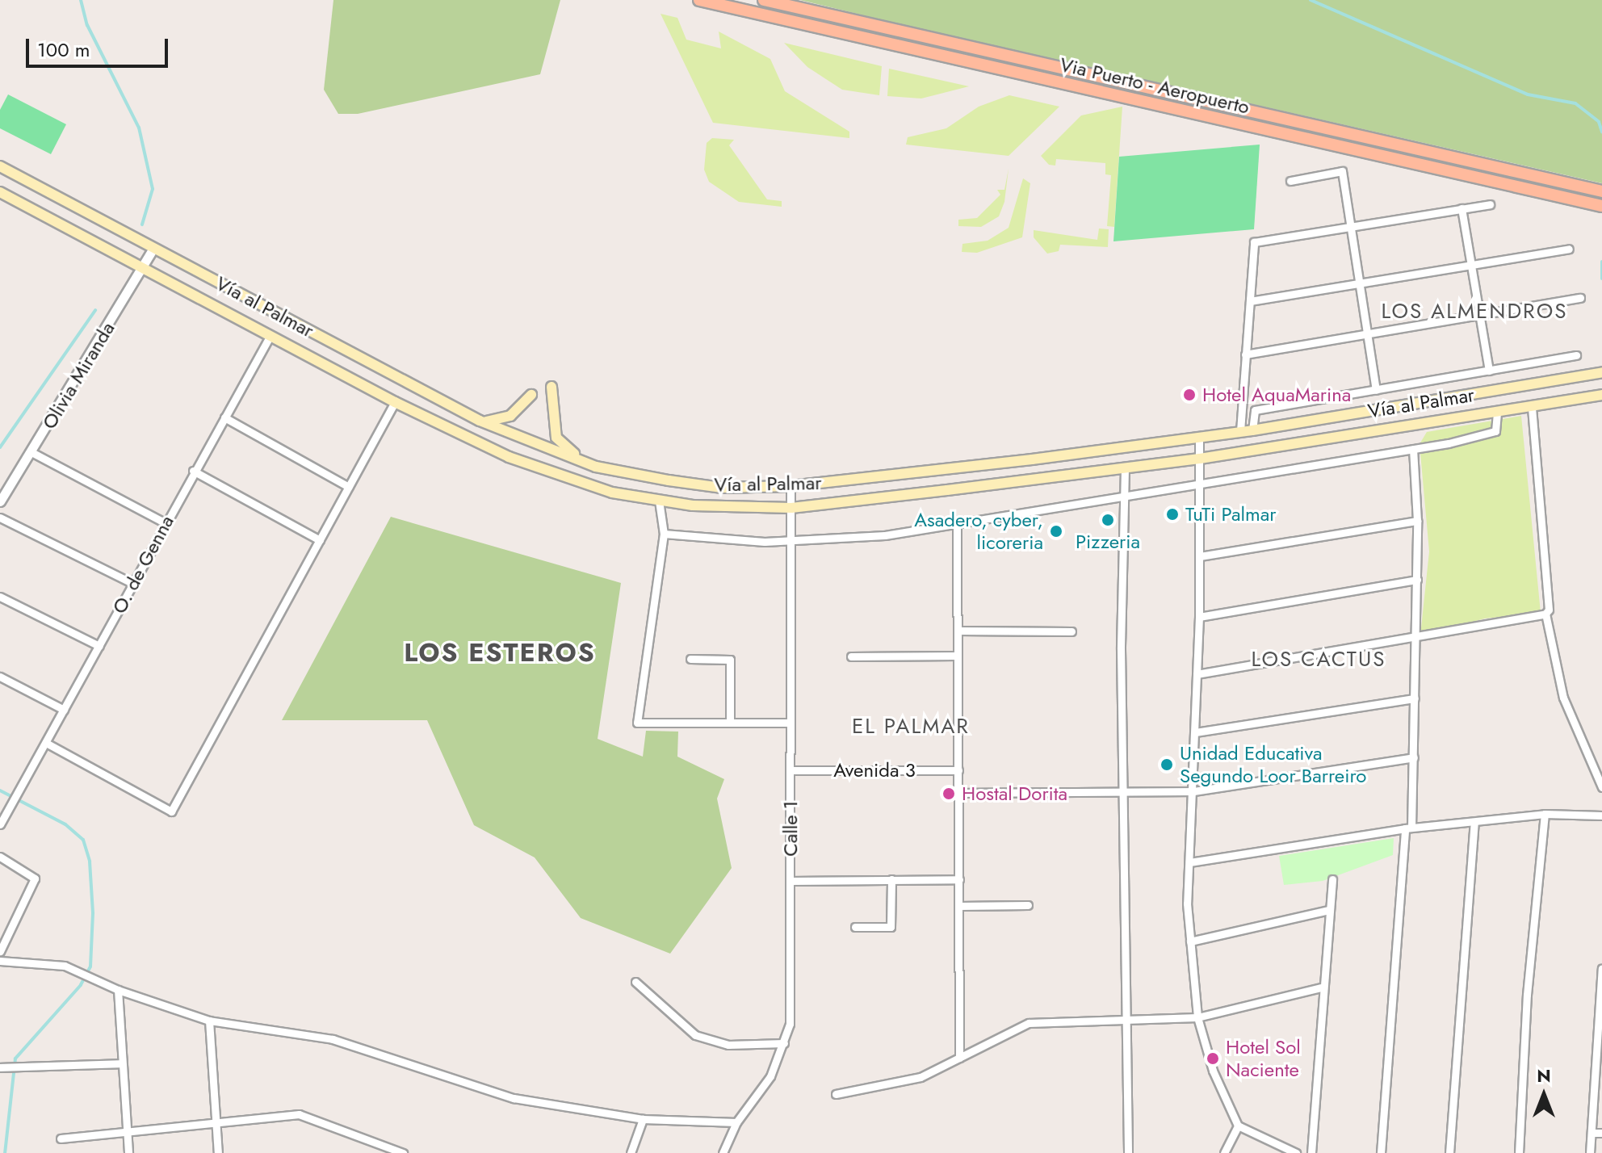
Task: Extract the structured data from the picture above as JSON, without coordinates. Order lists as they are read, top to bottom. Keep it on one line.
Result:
{"streets":{"main road":["Via Puerto - Aeropuerto","Vía al Palmar"],"street":["Olivia Miranda","O. de Genna","Avenida 3","Calle 1"]},"crossings":[["Vía al Palmar","Olivia Miranda"],["Vía al Palmar","O. de Genna"],["Vía al Palmar","Calle 1"],["Avenida 3","Calle 1"]],"districts":["LOS ALMENDROS","LOS ESTEROS","LOS CACTUS","EL PALMAR"],"places":["Hotel AquaMarina","TuTi Palmar","Pizzeria","Asadero, cyber, licoreria","Unidad Educativa Segundo Loor Barreiro","Hostal Dorita","Hotel Sol Naciente"],"scale_bar":"100 m","north":"top"}
